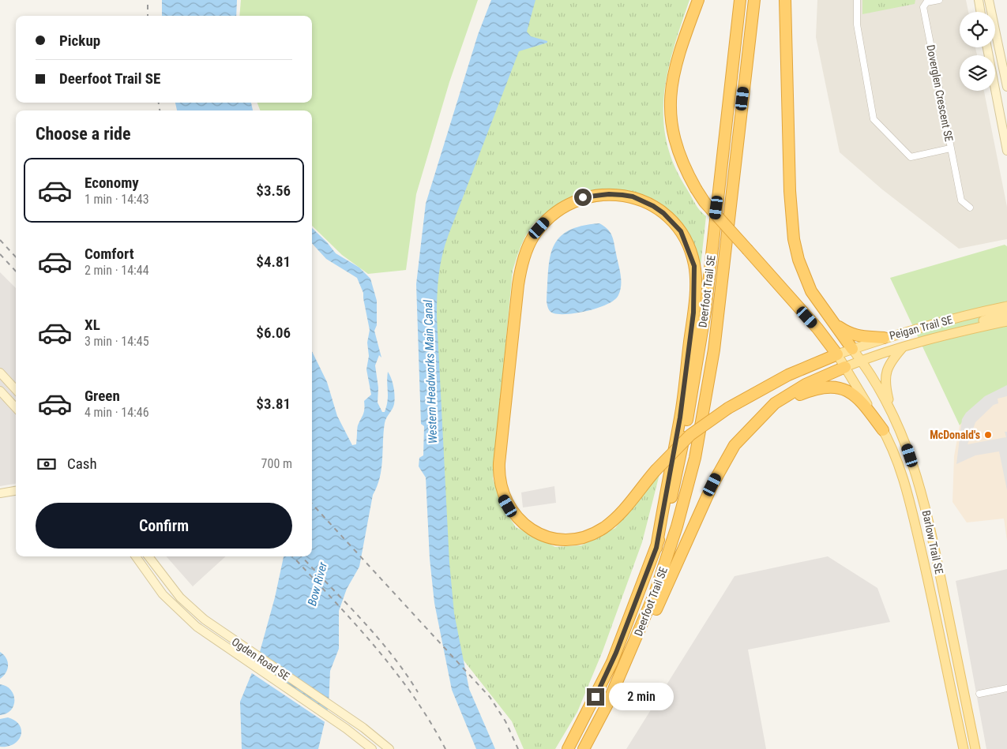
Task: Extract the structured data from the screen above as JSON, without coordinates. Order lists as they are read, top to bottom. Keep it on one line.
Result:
{"streets":{"highway":["Deerfoot Trail SE"],"main road":["Peigan Trail SE","Barlow Trail SE"],"street":["Doverglen Crescent SE","Ogden Road SE"]},"crossings":[["Peigan Trail SE","Barlow Trail SE"]],"water":["Western Headworks Main Canal","Bow River"],"places":["McDonald's"],"page":{"banner":["Pickup","Deerfoot Trail SE"],"heading":"Choose a ride","list":[{"name":"Economy","note":"1 min · 14:43","value":"$3.56"},{"name":"Comfort","note":"2 min · 14:44","value":"$4.81"},{"name":"XL","note":"3 min · 14:45","value":"$6.06"},{"name":"Green","note":"4 min · 14:46","value":"$3.81"}],"pay":["Cash","700 m"],"buttons":"Confirm","bubble":"2 min"}}
